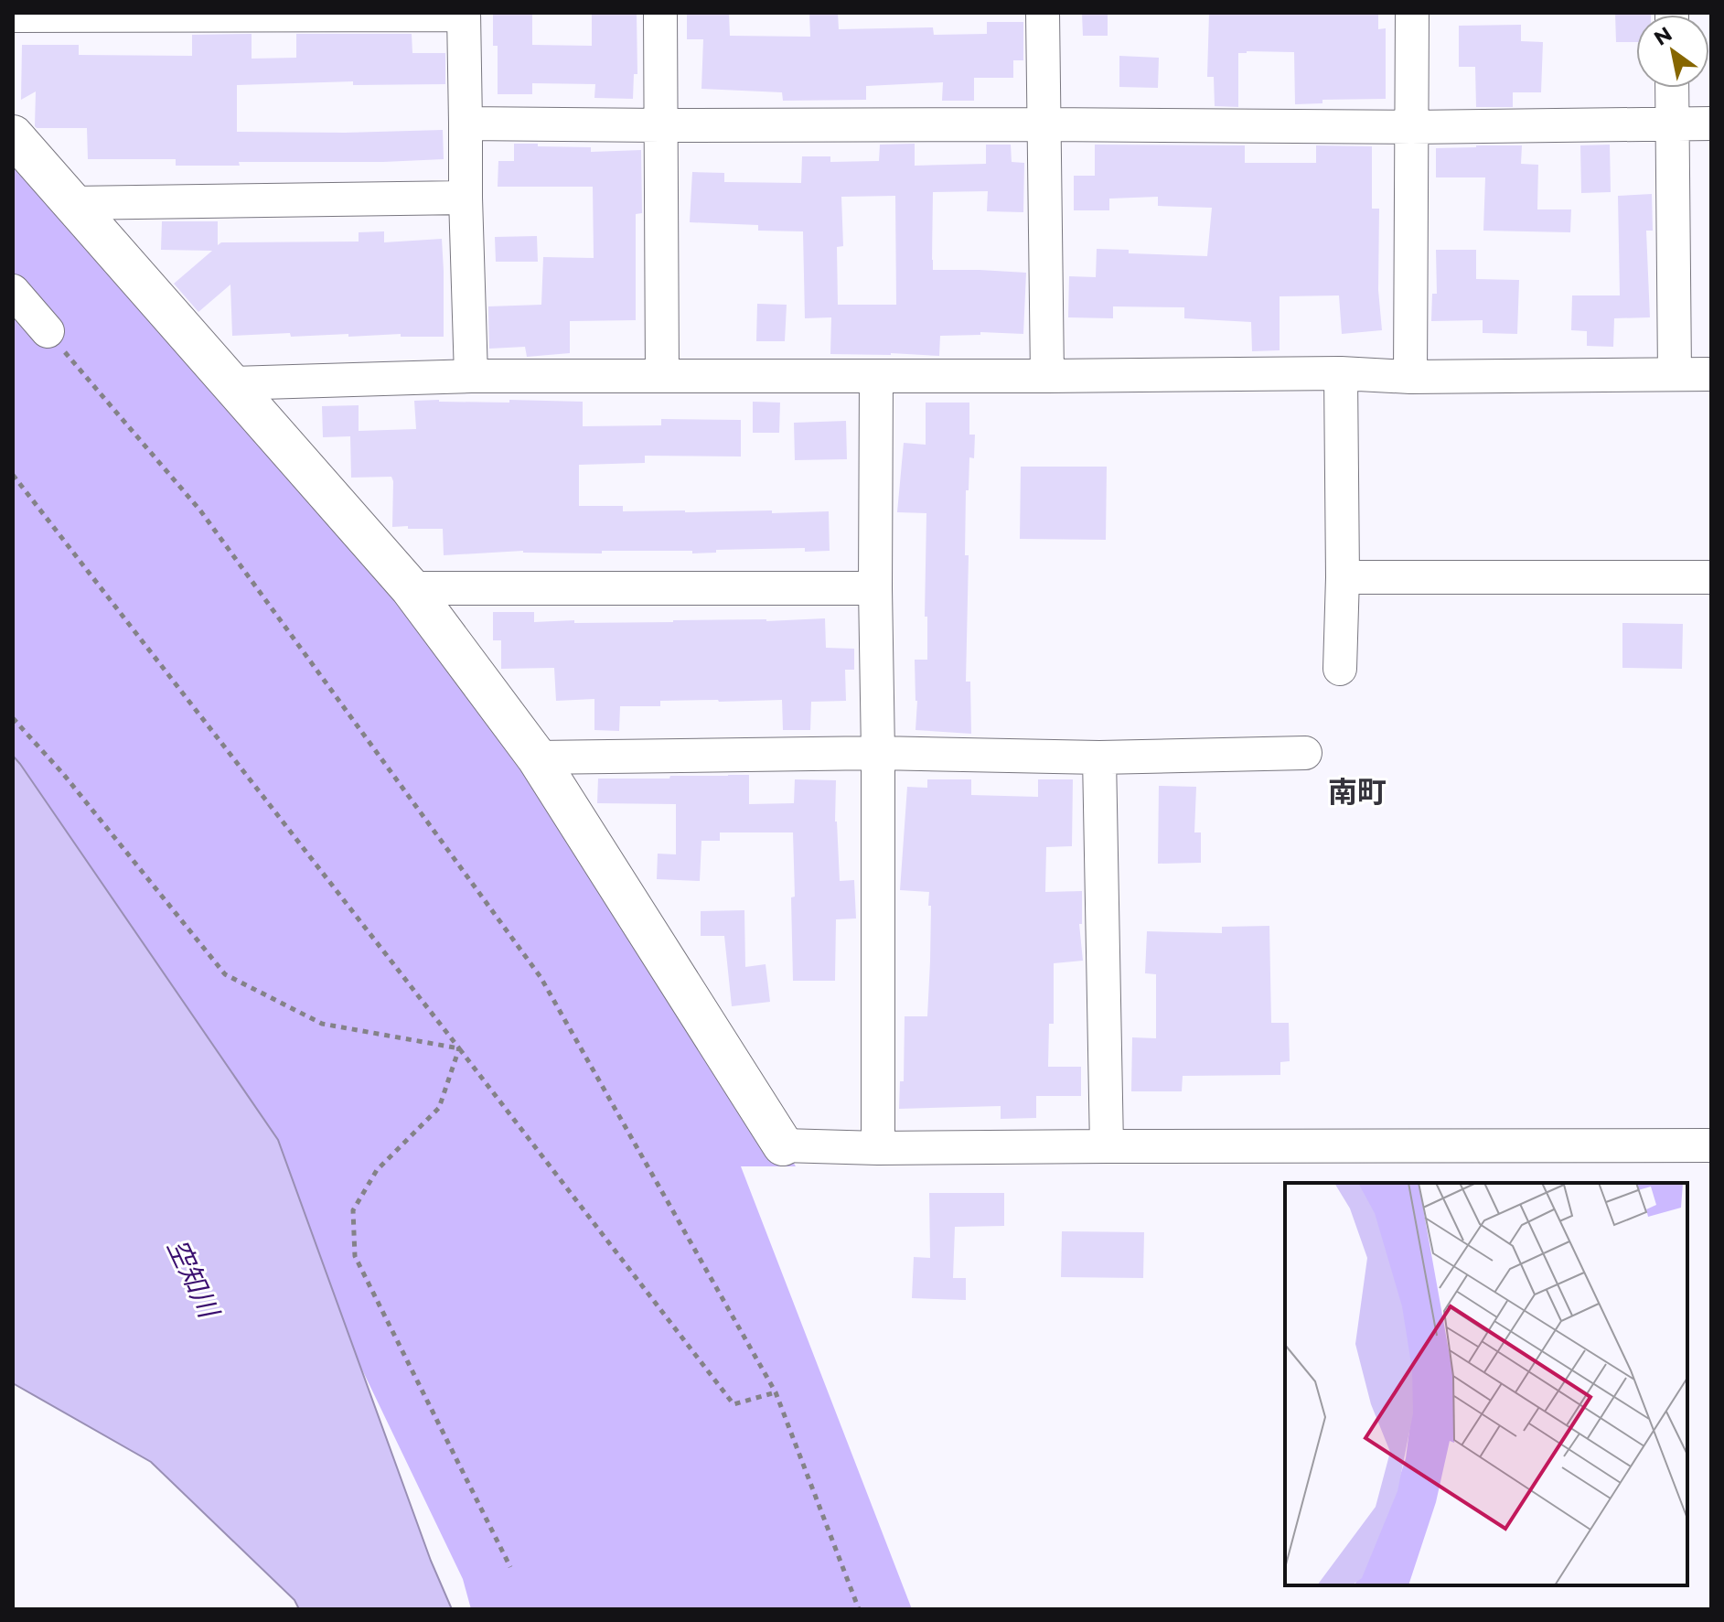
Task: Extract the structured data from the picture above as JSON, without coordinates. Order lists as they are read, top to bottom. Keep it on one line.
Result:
{"districts":["南町"],"water":["空知川"],"north":"top left"}
